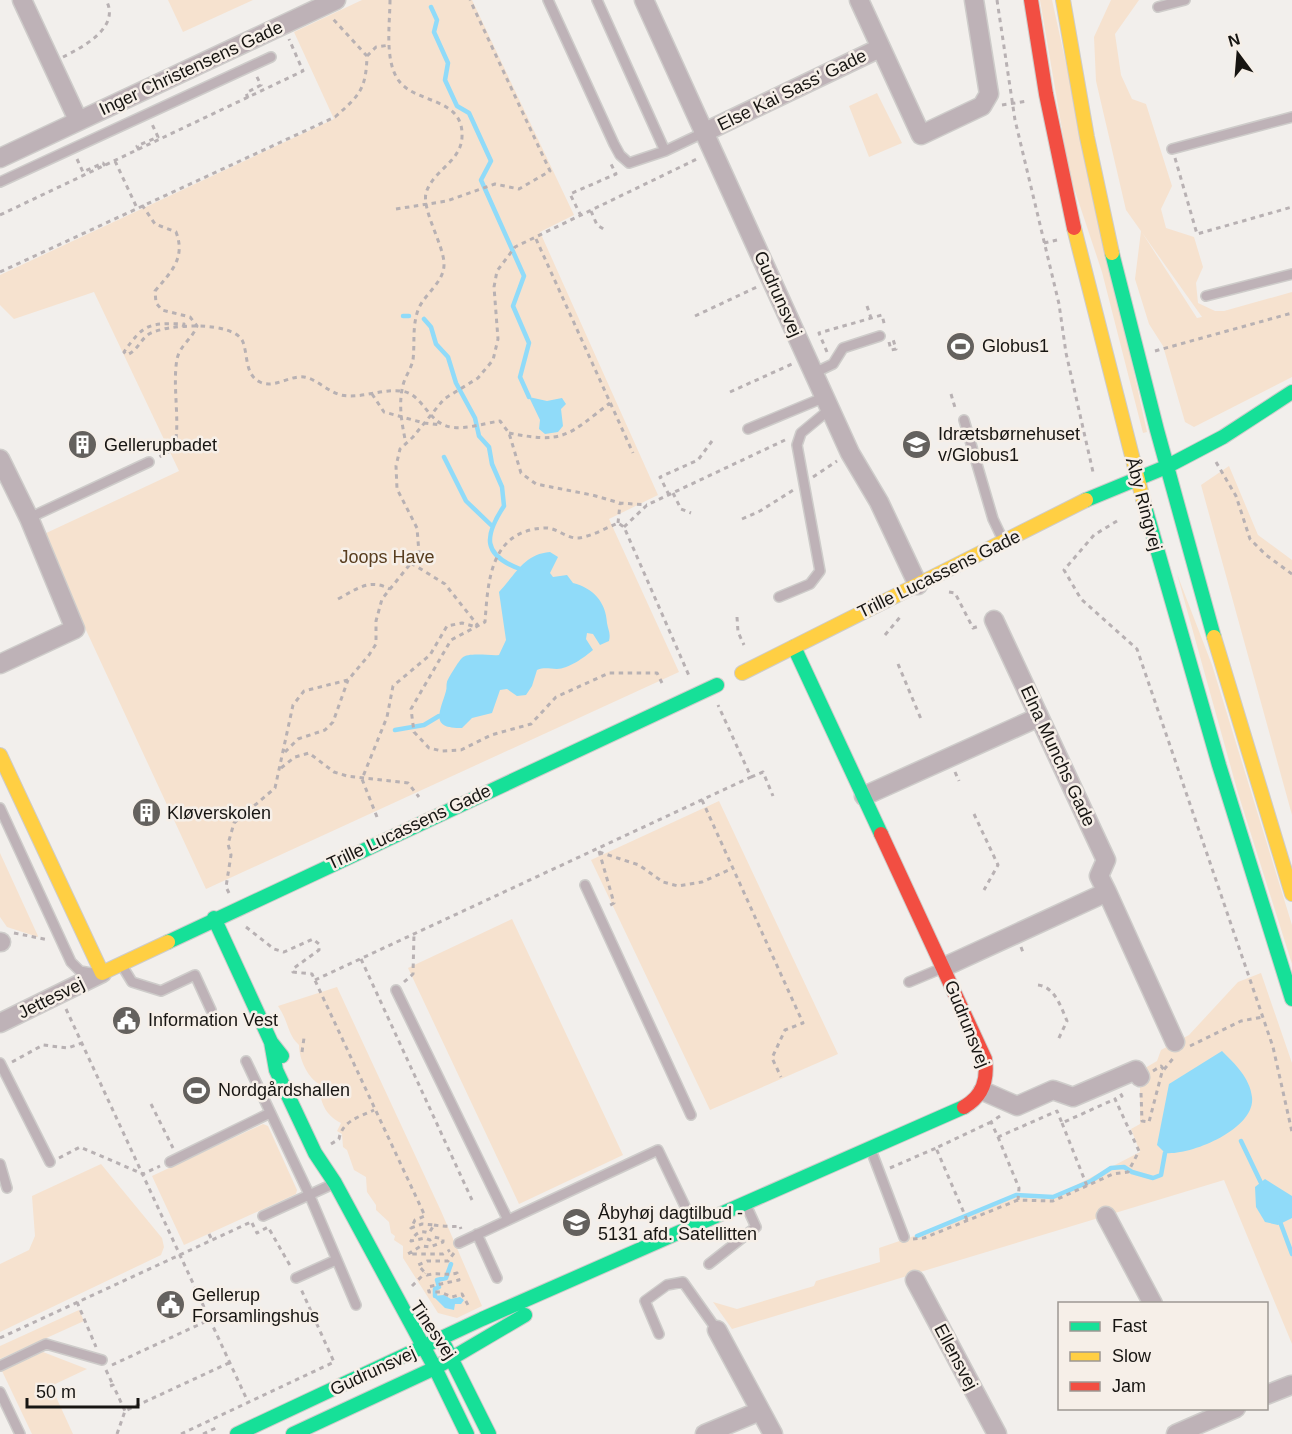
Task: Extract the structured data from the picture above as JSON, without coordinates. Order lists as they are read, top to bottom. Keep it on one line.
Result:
{"streets":{"street":["Inger Christensens Gade","Else Kai Sass' Gade","Gudrunsvej","Åby Ringvej","Trille Lucassens Gade","Elna Munchs Gade","Jettesvej","Tinesvej","Ellensvej"]},"crossings":[["Else Kai Sass' Gade","Gudrunsvej"],["Gudrunsvej","Trille Lucassens Gade"],["Gudrunsvej","Tinesvej"],["Åby Ringvej","Trille Lucassens Gade"],["Trille Lucassens Gade","Jettesvej"],["Trille Lucassens Gade","Tinesvej"]],"parks":["Joops Have"],"places":{"sports":["Globus1","Nordgårdshallen"],"school or university":["Idrætsbørnehuset v/Globus1","Åbyhøj dagtilbud - 5131 afd. Satellitten"],"building":["Gellerupbadet","Kløverskolen"],"public building":["Information Vest","Gellerup Forsamlingshus"]},"legend":["Fast","Slow","Jam"],"scale_bar":"50 m","north":"top"}
